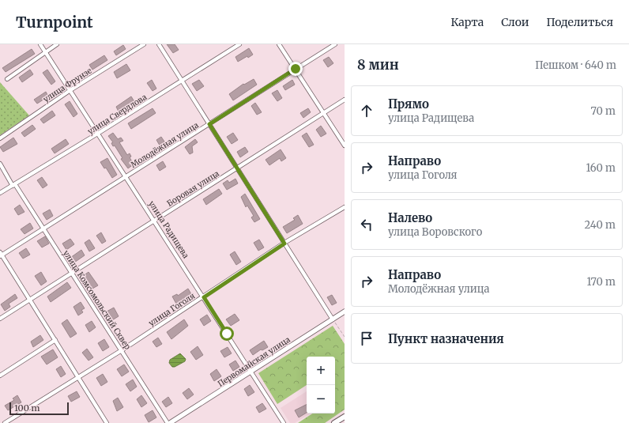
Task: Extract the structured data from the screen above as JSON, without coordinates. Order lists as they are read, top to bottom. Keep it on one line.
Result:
{"streets":{"street":["улица Фрунзе","улица Свердлова","Молодёжная улица","Боровая улица","улица Радищева","улица Комсомольский Сквер","улица Гоголя","Первомайская улица"]},"crossings":[["улица Фрунзе","улица Радищева"],["улица Свердлова","улица Радищева"],["улица Свердлова","улица Комсомольский Сквер"],["Молодёжная улица","улица Радищева"],["Молодёжная улица","улица Комсомольский Сквер"],["Боровая улица","улица Радищева"],["Боровая улица","улица Комсомольский Сквер"],["улица Радищева","улица Гоголя"],["улица Радищева","Первомайская улица"],["улица Комсомольский Сквер","улица Гоголя"],["улица Комсомольский Сквер","Первомайская улица"]],"scale_bar":"100 m","page":{"header":"Turnpoint","nav":["Карта","Слои","Поделиться"],"heading":["8 мин","Пешком · 640 m"],"list":[["Прямо","улица Радищева","70 m"],["Направо","улица Гоголя","160 m"],["Налево","улица Воровского","240 m"],["Направо","Молодёжная улица","170 m"],"Пункт назначения"],"map_buttons":["+","−"],"scale":"100 m"}}
